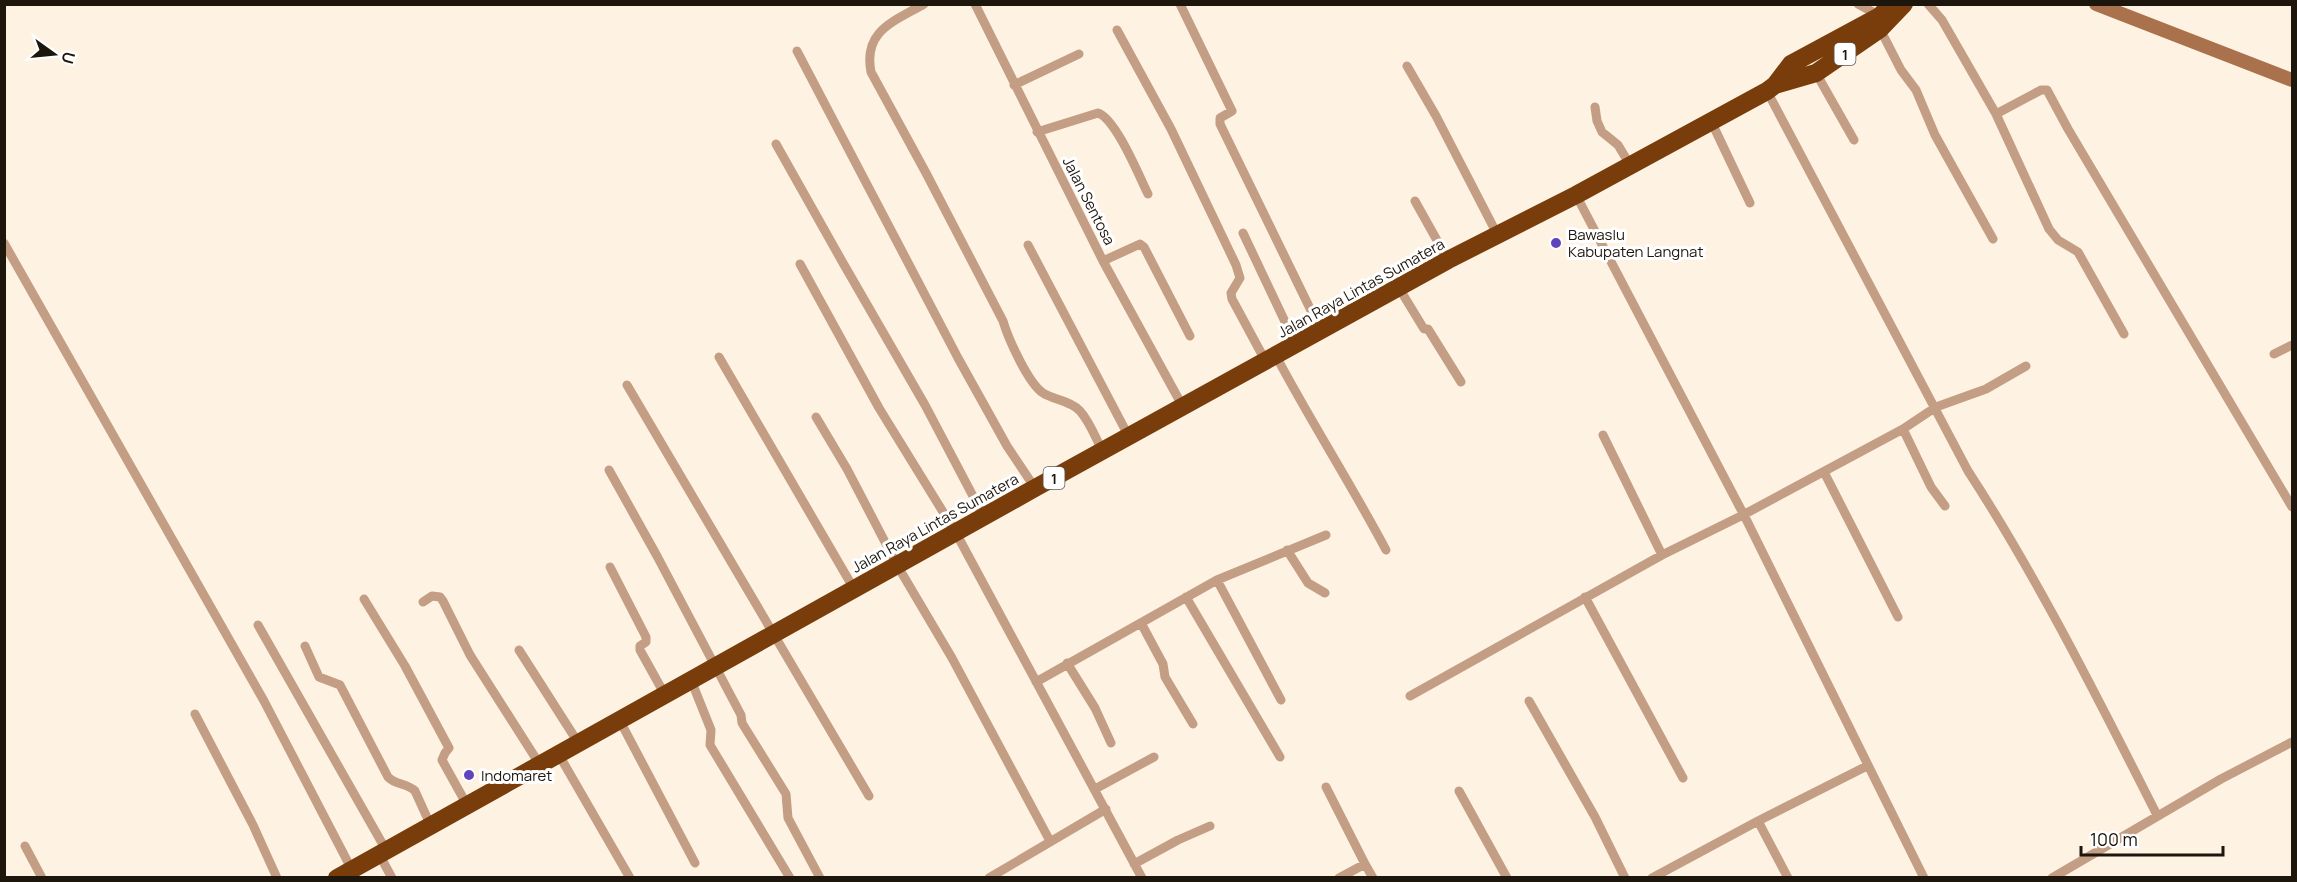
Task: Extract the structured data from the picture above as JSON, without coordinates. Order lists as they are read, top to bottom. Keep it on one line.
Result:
{"streets":{"highway":["1","Jalan Raya Lintas Sumatera"],"street":["Jalan Sentosa"]},"crossings":[["Jalan Sentosa","Jalan Raya Lintas Sumatera"]],"places":["Bawaslu Kabupaten Langnat","Indomaret"],"scale_bar":"100 m","north":"right"}
